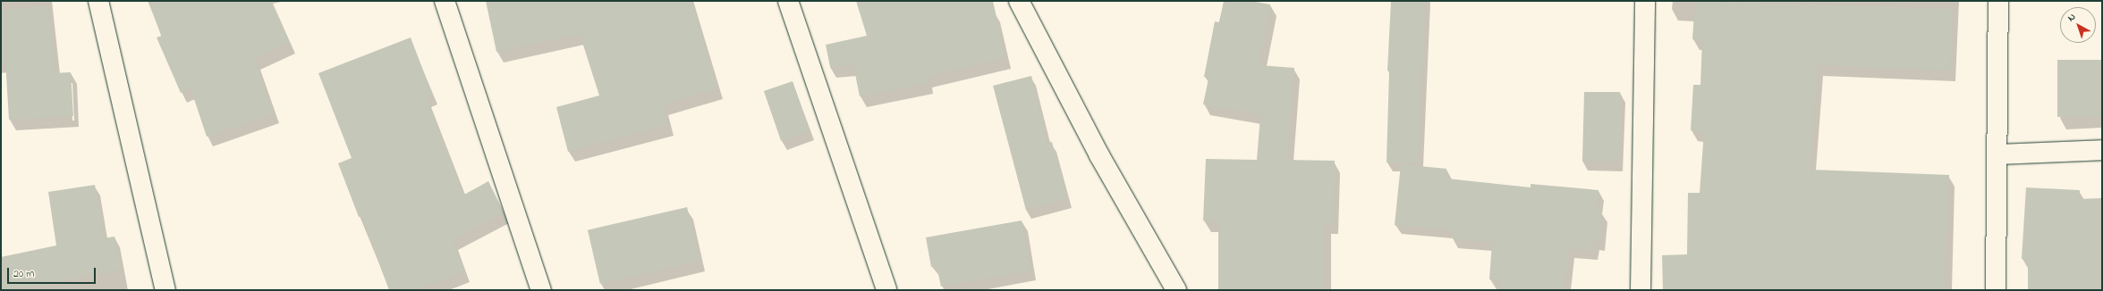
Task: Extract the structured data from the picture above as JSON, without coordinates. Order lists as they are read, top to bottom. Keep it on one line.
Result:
{"scale_bar":"20 m","north":"top left"}
